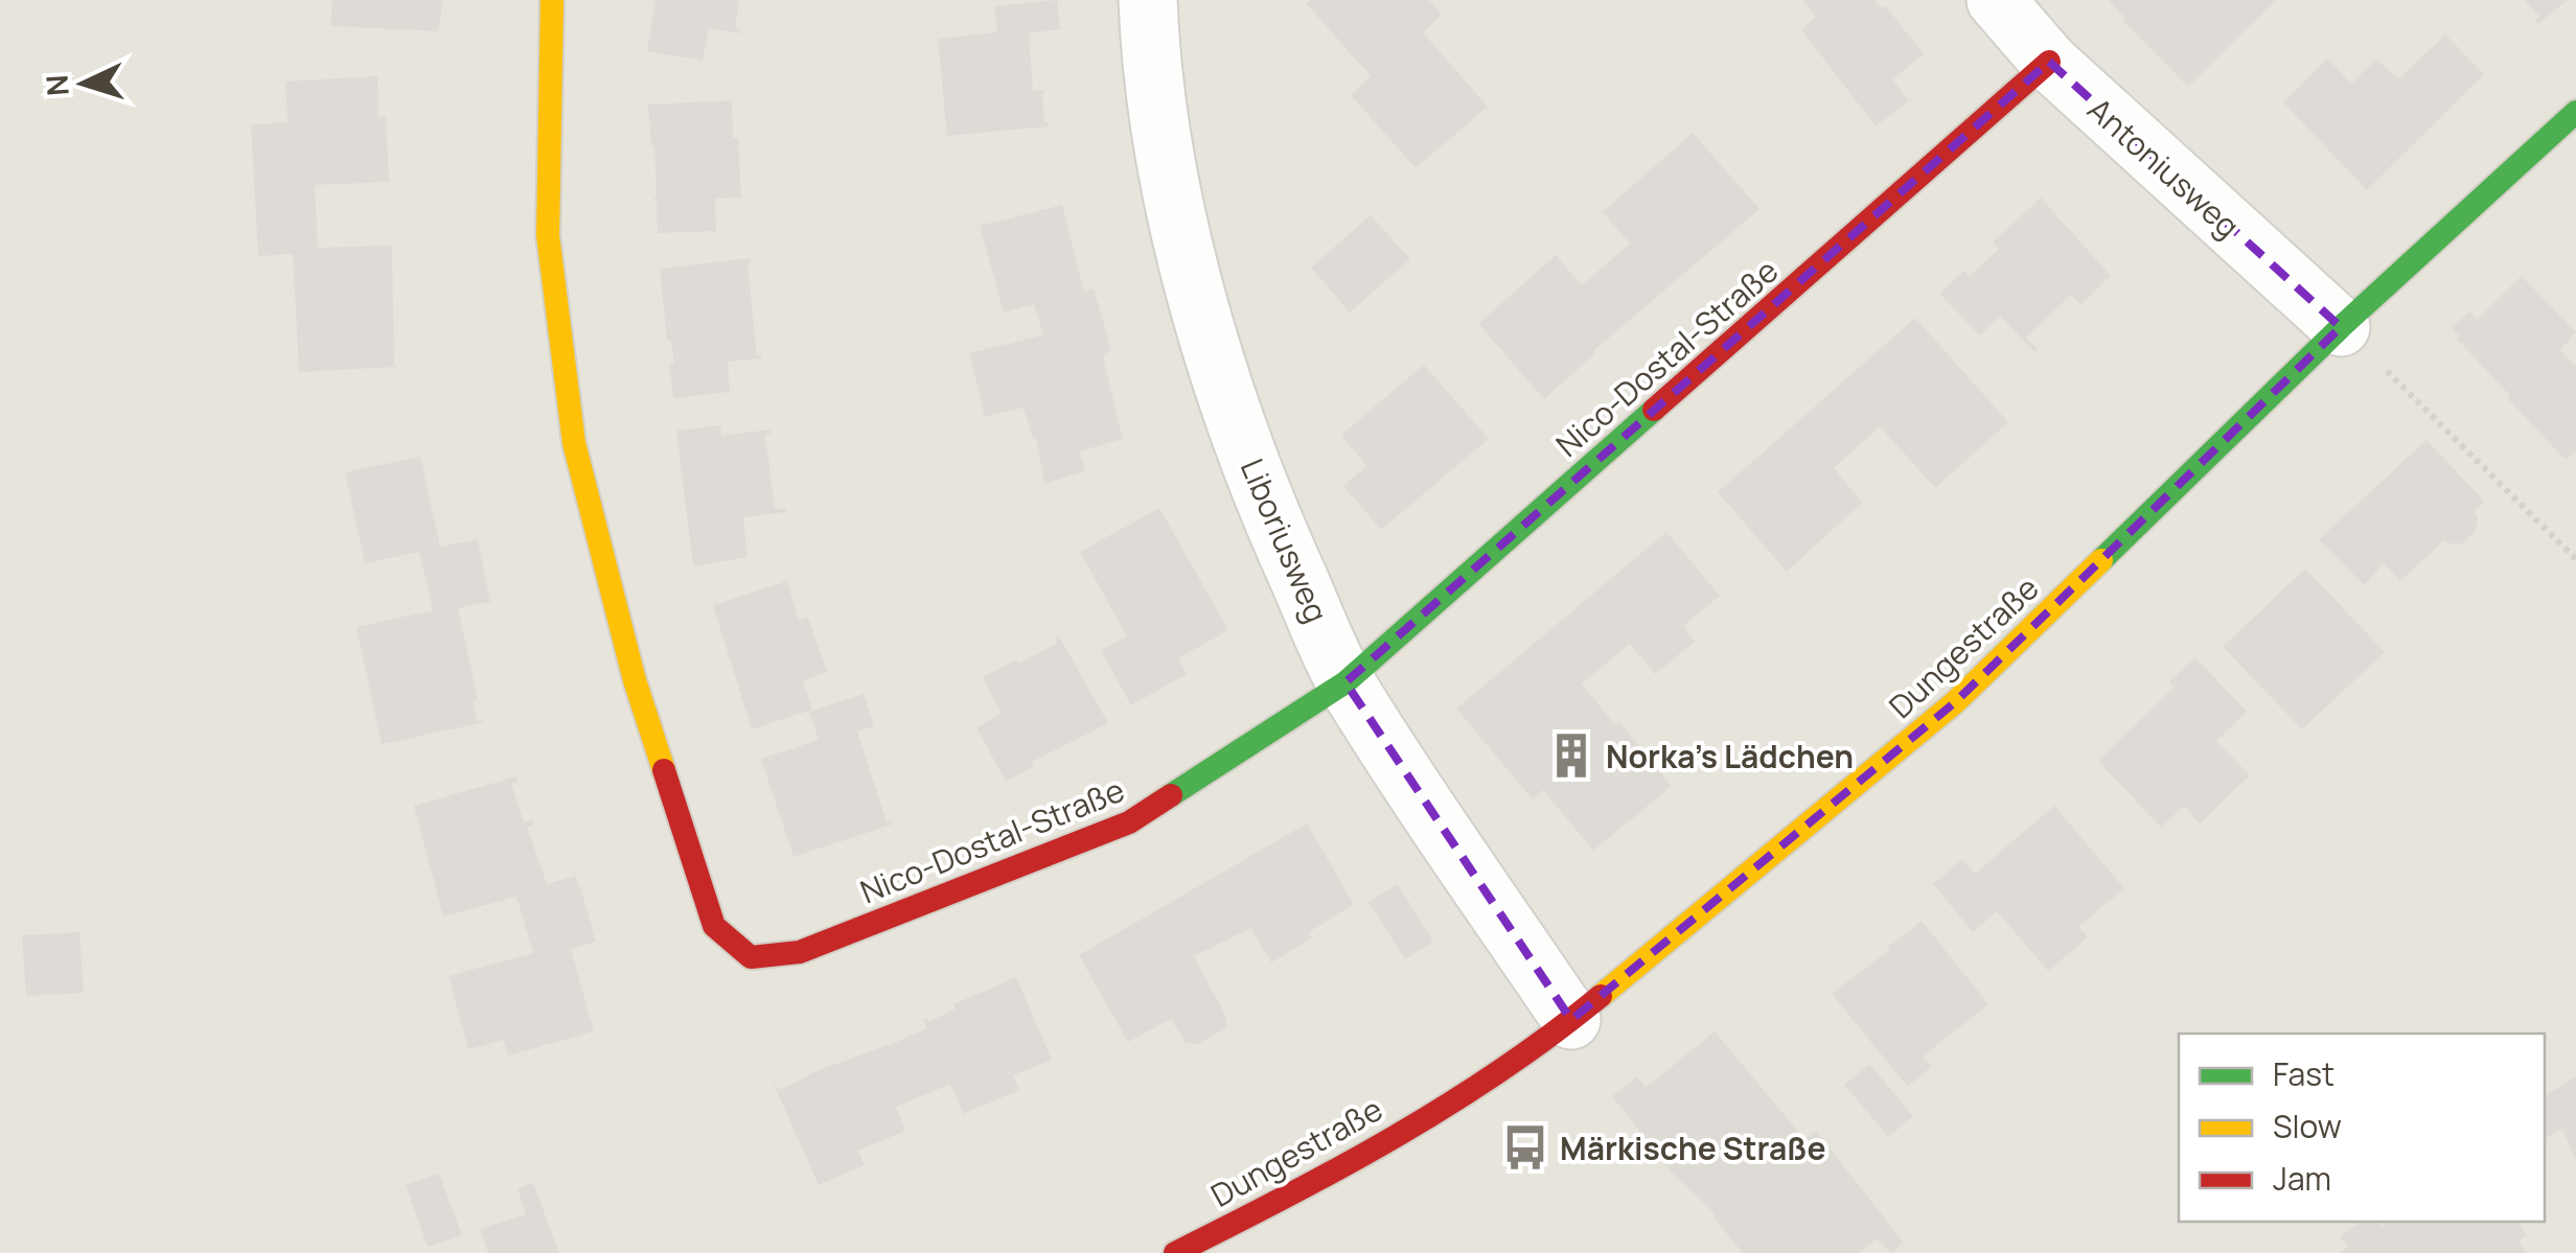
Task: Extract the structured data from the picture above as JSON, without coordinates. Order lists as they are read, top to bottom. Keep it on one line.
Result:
{"streets":{"street":["Antoniusweg","Nico-Dostal-Straße","Liboriusweg","Dungestraße"]},"crossings":[["Antoniusweg","Nico-Dostal-Straße"],["Antoniusweg","Dungestraße"],["Nico-Dostal-Straße","Liboriusweg"],["Liboriusweg","Dungestraße"]],"places":{"building":["Norka's Lädchen"],"bus stop":["Märkische Straße"]},"legend":["Fast","Slow","Jam"],"north":"left"}
